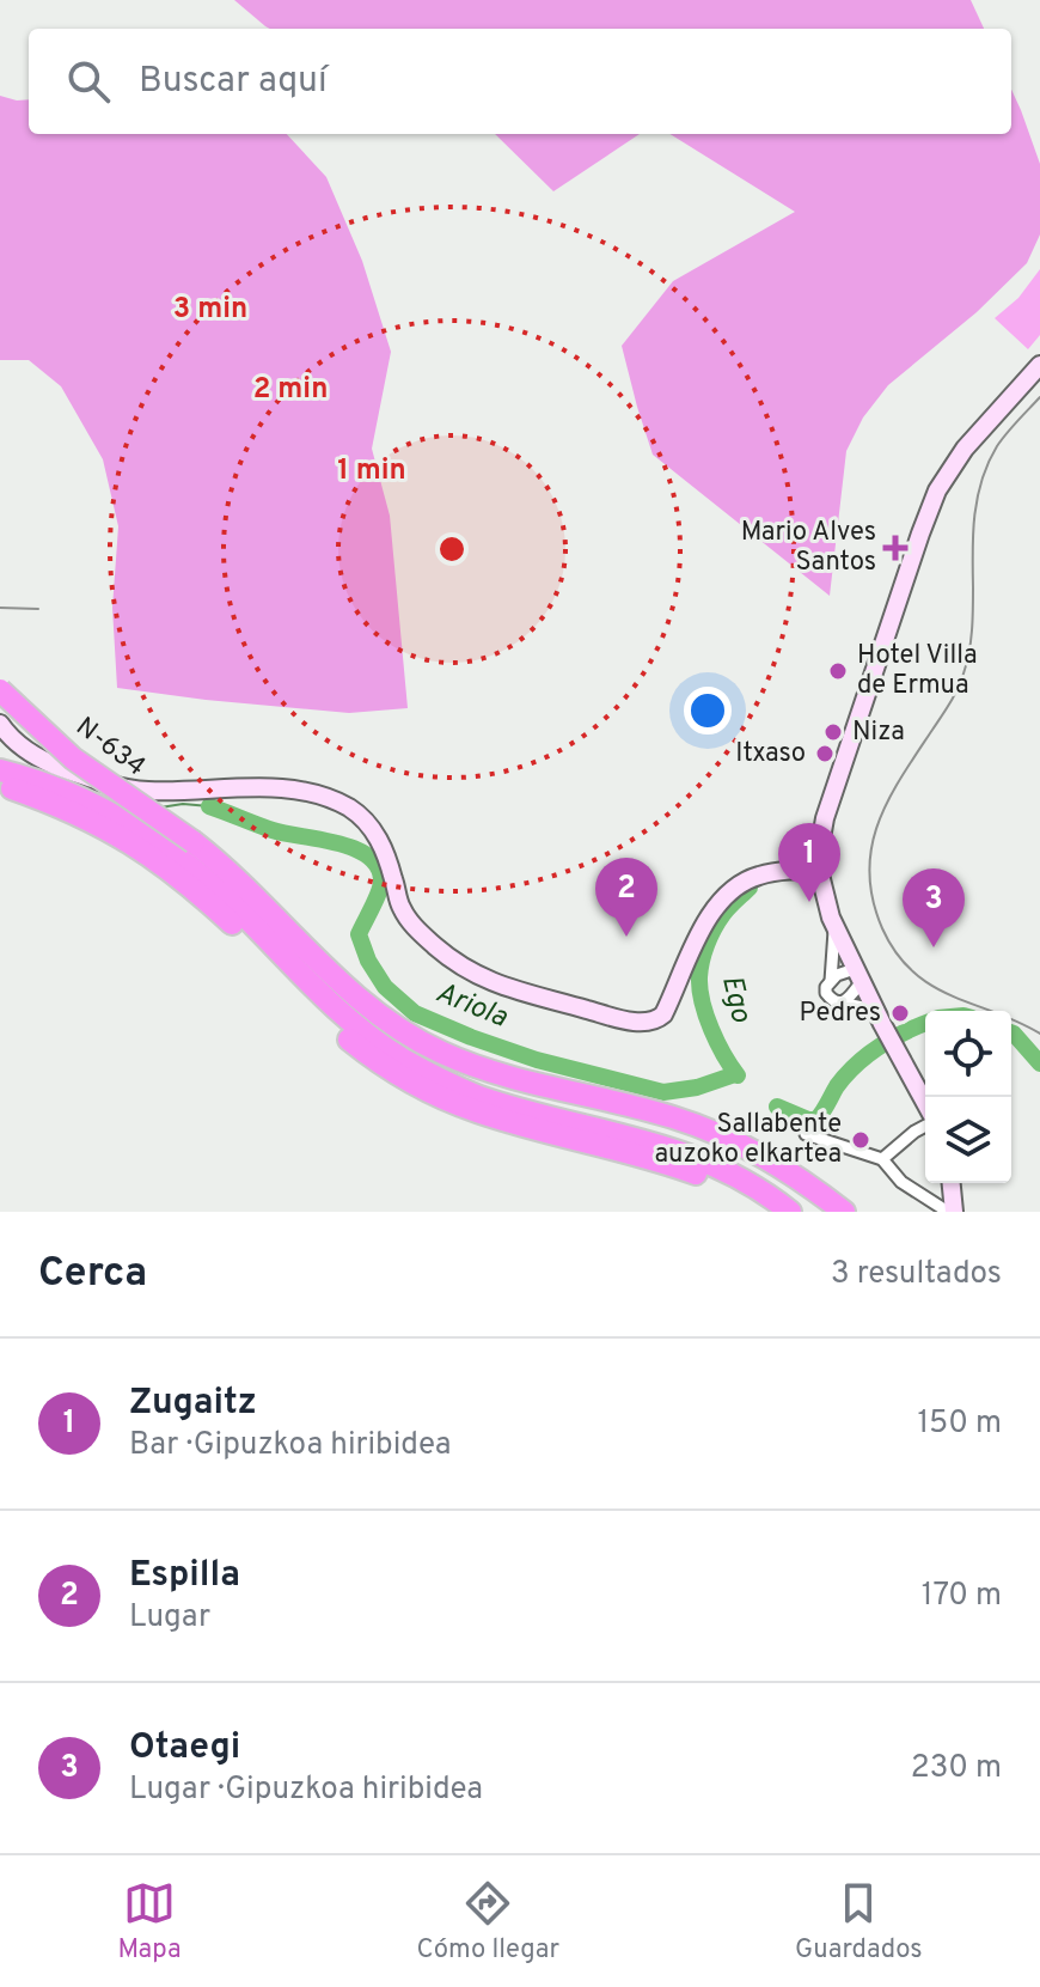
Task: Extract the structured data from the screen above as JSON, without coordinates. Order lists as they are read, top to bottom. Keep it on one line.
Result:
{"streets":{"highway":["N-634"]},"water":["Ego","Ariola"],"places":{"health":["Mario Alves Santos"],"other":["Hotel Villa de Ermua","Niza","Itxaso","Pedres","Sallabente auzoko elkartea"]},"page":{"search":"Buscar aquí","pins":["1","2","3"],"heading":["Cerca","3 resultados"],"list":[{"mark":"1","name":"Zugaitz","note":"Bar · Gipuzkoa hiribidea","value":"150 m"},{"mark":"2","name":"Espilla","note":"Lugar","value":"170 m"},{"mark":"3","name":"Otaegi","note":"Lugar · Gipuzkoa hiribidea","value":"230 m"}],"nav":["Mapa","Cómo llegar","Guardados"]},"rings":["3 min","2 min","1 min"]}
